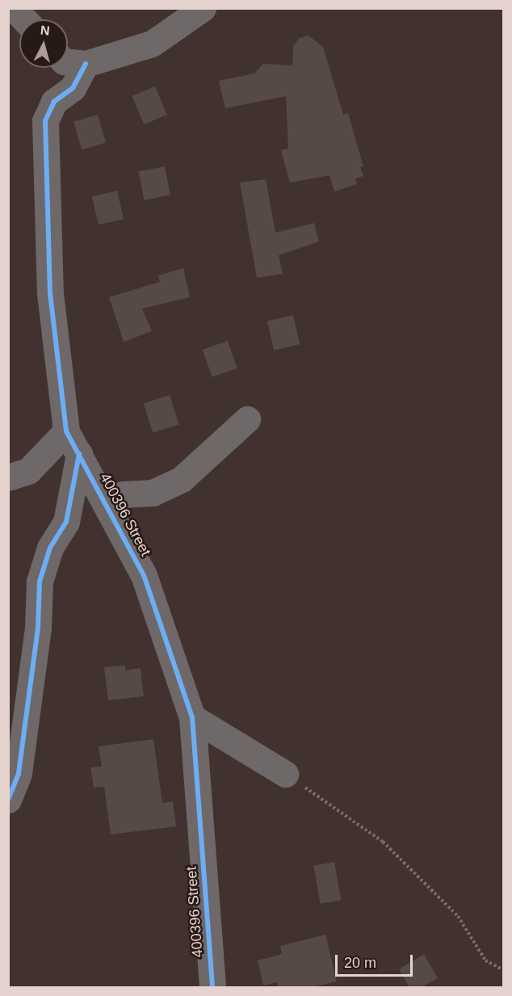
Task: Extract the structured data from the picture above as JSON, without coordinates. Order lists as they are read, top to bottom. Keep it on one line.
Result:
{"streets":{"street":["400396 Street"]},"scale_bar":"20 m","north":"top"}
